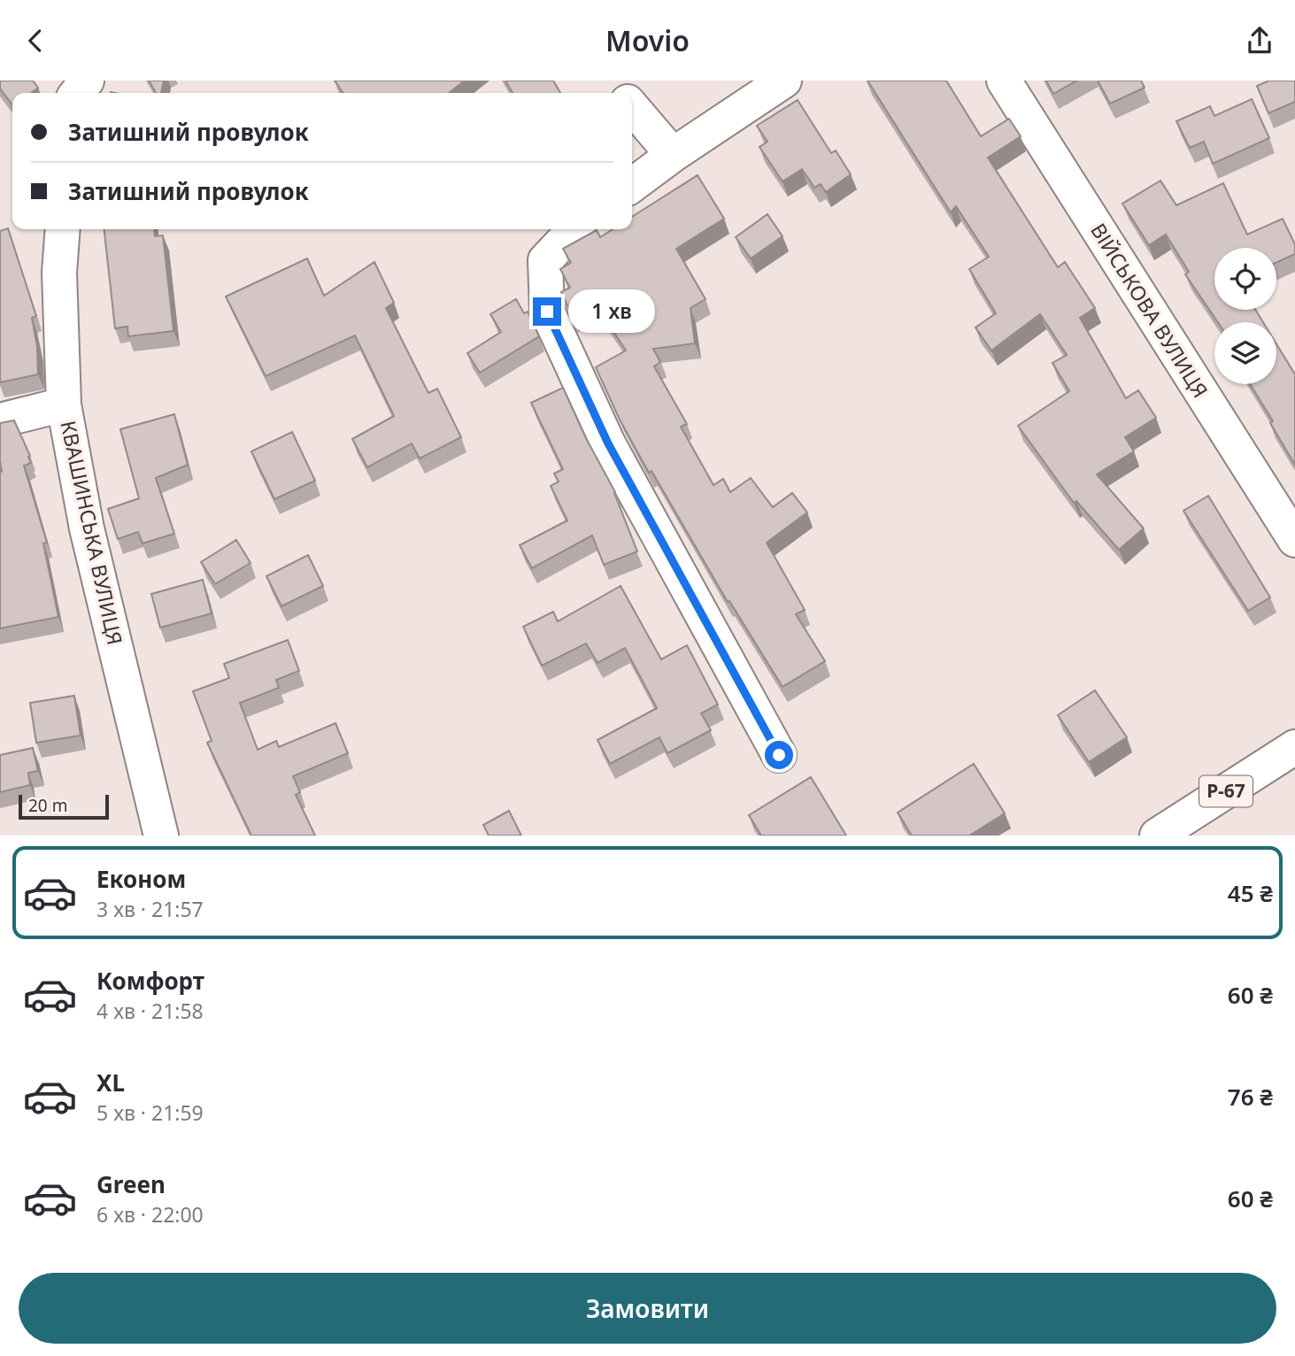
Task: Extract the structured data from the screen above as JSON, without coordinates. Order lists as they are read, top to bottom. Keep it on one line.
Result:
{"streets":{"street":["ВІЙСЬКОВА ВУЛИЦЯ","КВАШИНСЬКА ВУЛИЦЯ","Р-67"]},"scale_bar":"20 m","page":{"header":"Movio","banner":["Затишний провулок","Затишний провулок"],"bubble":"1 хв","scale":"20 m","list":[{"name":"Економ","note":"3 хв · 21:57","value":"45 ₴"},{"name":"Комфорт","note":"4 хв · 21:58","value":"60 ₴"},{"name":"XL","note":"5 хв · 21:59","value":"76 ₴"},{"name":"Green","note":"6 хв · 22:00","value":"60 ₴"}],"buttons":"Замовити"}}
